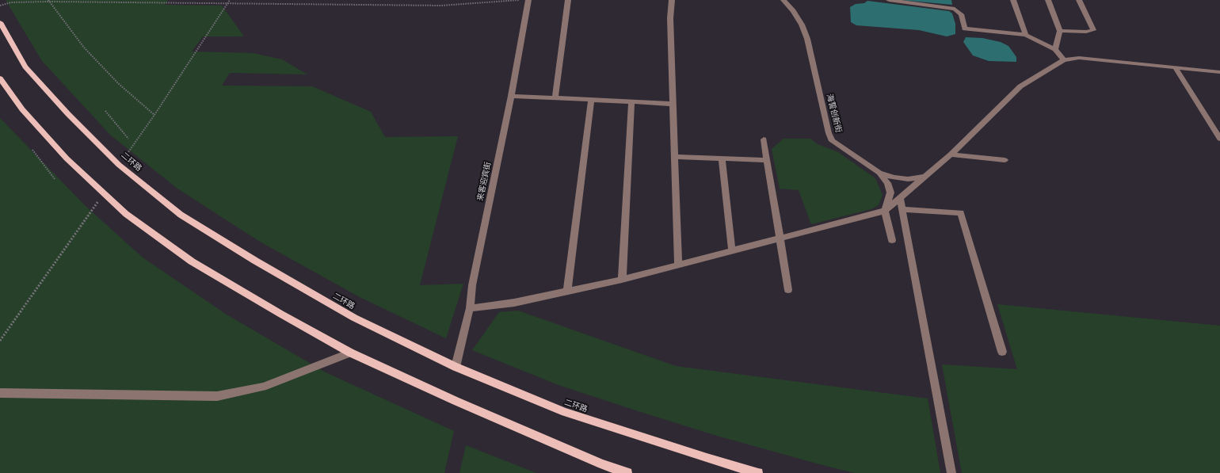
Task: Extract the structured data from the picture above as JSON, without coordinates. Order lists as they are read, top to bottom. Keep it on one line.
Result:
{"streets":{"main road":["二环路"],"street":["海誓创新街","来客迎宾街"]},"crossings":[["二环路","来客迎宾街"]]}
